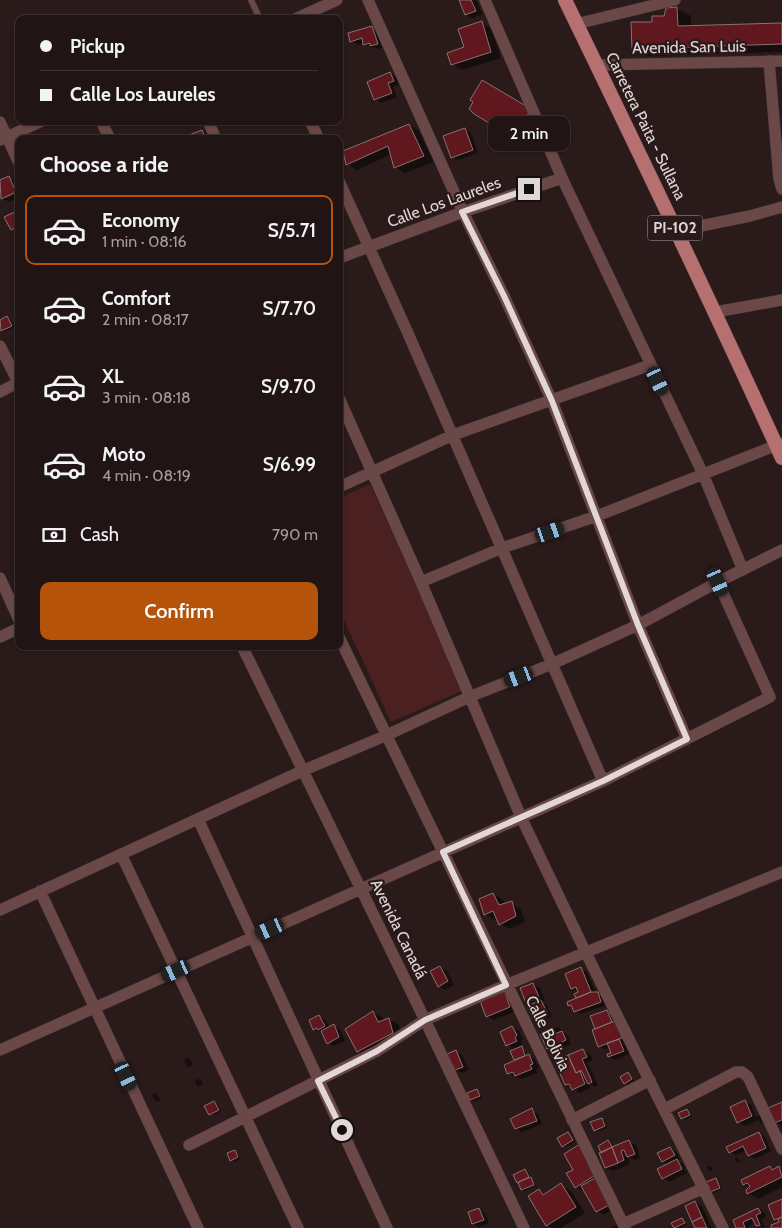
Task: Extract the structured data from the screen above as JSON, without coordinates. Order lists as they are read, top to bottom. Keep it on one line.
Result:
{"streets":{"main road":["Carretera Paita - Sullana","PI-102"],"street":["Avenida San Luis","Calle Los Laureles","Avenida Canadá","Calle Bolivia"]},"crossings":[["Avenida San Luis","Carretera Paita - Sullana"]],"page":{"banner":["Pickup","Calle Los Laureles"],"bubble":"2 min","heading":"Choose a ride","list":[{"name":"Economy","note":"1 min · 08:16","value":"S/5.71"},{"name":"Comfort","note":"2 min · 08:17","value":"S/7.70"},{"name":"XL","note":"3 min · 08:18","value":"S/9.70"},{"name":"Moto","note":"4 min · 08:19","value":"S/6.99"}],"pay":["Cash","790 m"],"buttons":"Confirm"}}
